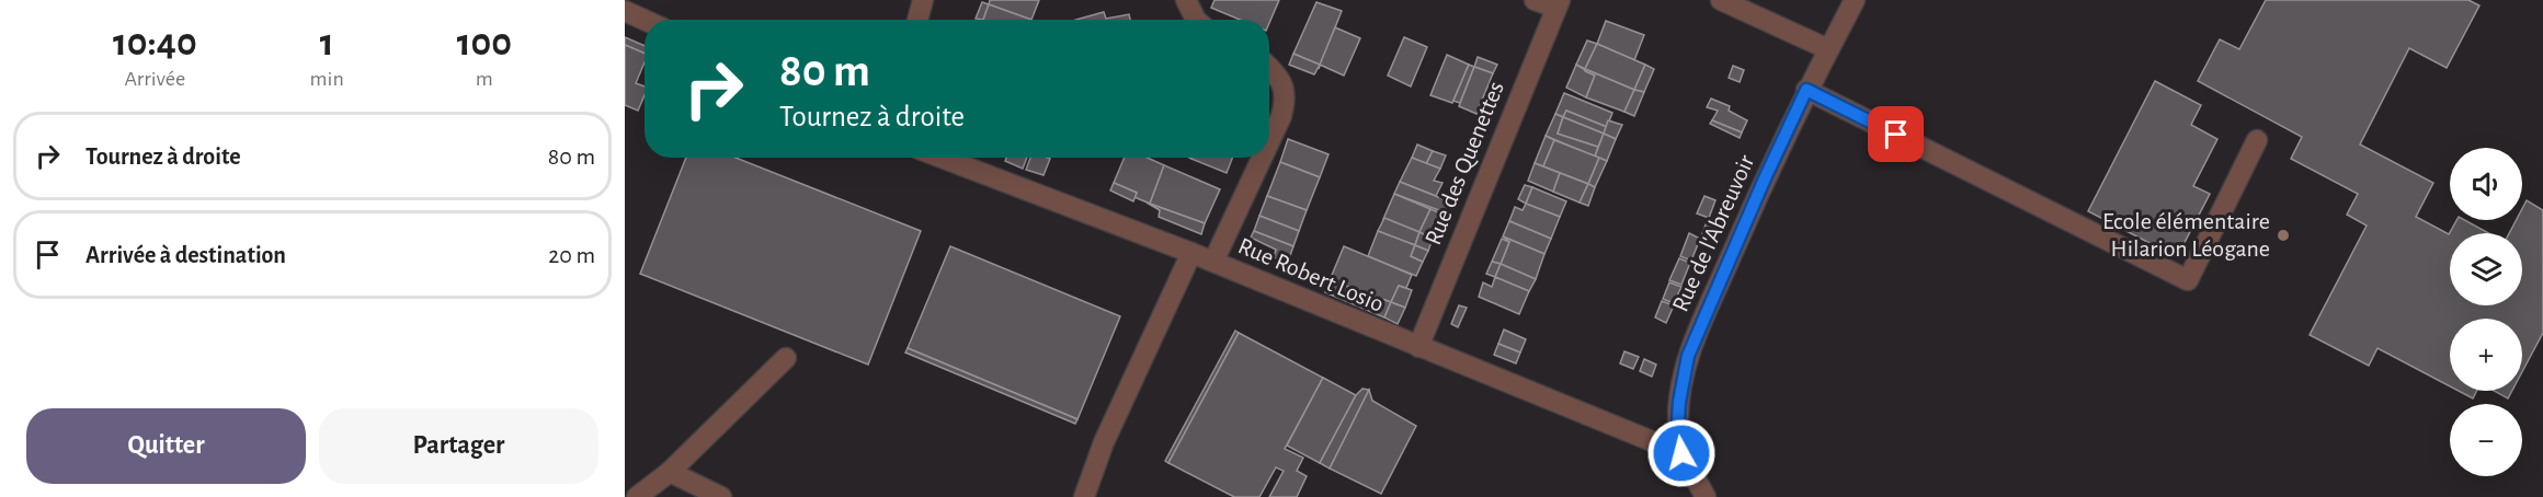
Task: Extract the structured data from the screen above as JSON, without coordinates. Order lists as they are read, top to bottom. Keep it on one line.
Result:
{"streets":{"street":["Rue des Quenettes","Rue de l'Abreuvoir","Rue Robert Losio"]},"crossings":[["Rue des Quenettes","Rue Robert Losio"],["Rue de l'Abreuvoir","Rue Robert Losio"]],"places":["Ecole élémentaire Hilarion Léogane"],"page":{"eta":["10:40","Arrivée","1","min","100","m"],"turn":["80 m","Tournez à droite"],"list":[{"name":"Tournez à droite","value":"80 m"},{"name":"Arrivée à destination","value":"20 m"}],"map_buttons":["+","−"],"buttons":["Quitter","Partager"]}}
